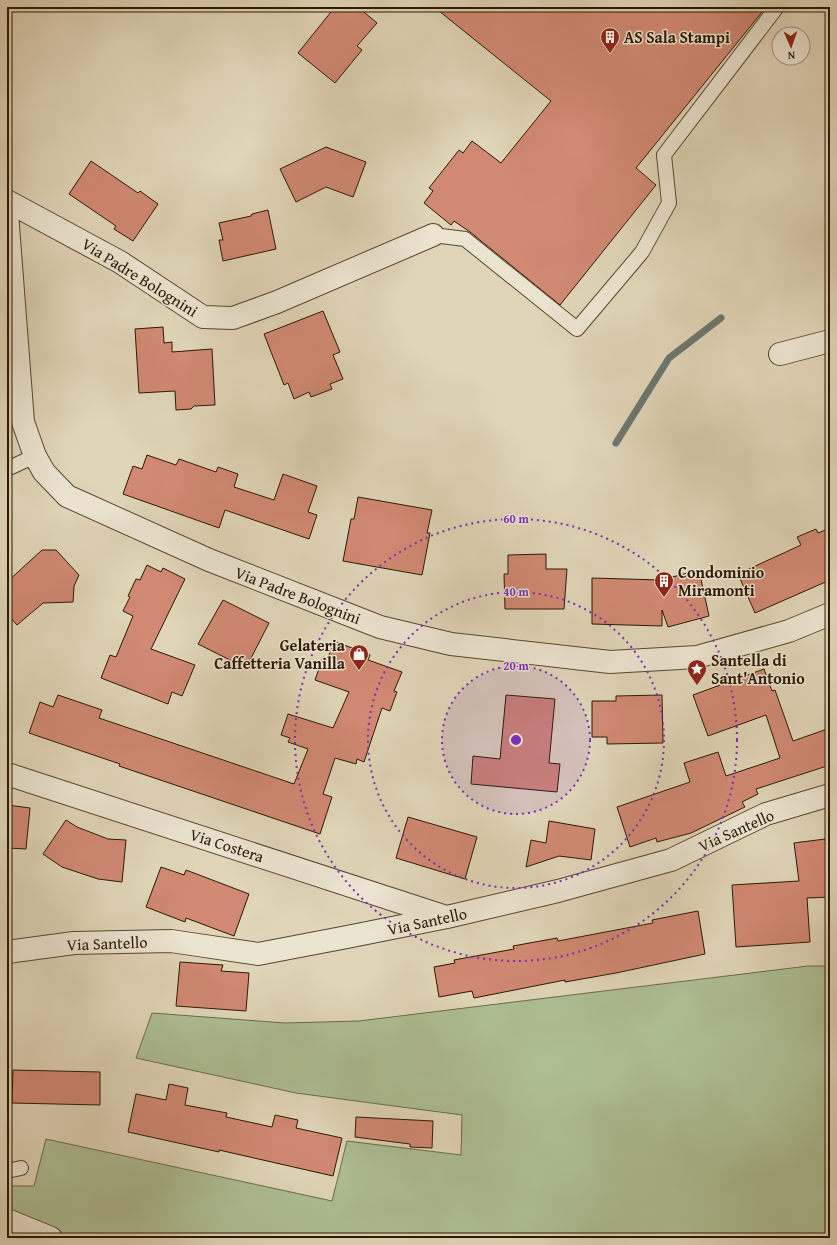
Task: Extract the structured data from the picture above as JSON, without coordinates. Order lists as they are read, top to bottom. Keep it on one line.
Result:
{"streets":{"street":["Via Padre Bolognini","Via Santello","Via Costera"]},"crossings":[["Via Santello","Via Costera"]],"places":{"building":["AS Sala Stampi","Condominio Miramonti"],"shop":["Gelateria Caffetteria Vanilla"],"place":["Santella di Sant'Antonio"]},"north":"bottom","rings":["60 m","40 m","20 m"]}
